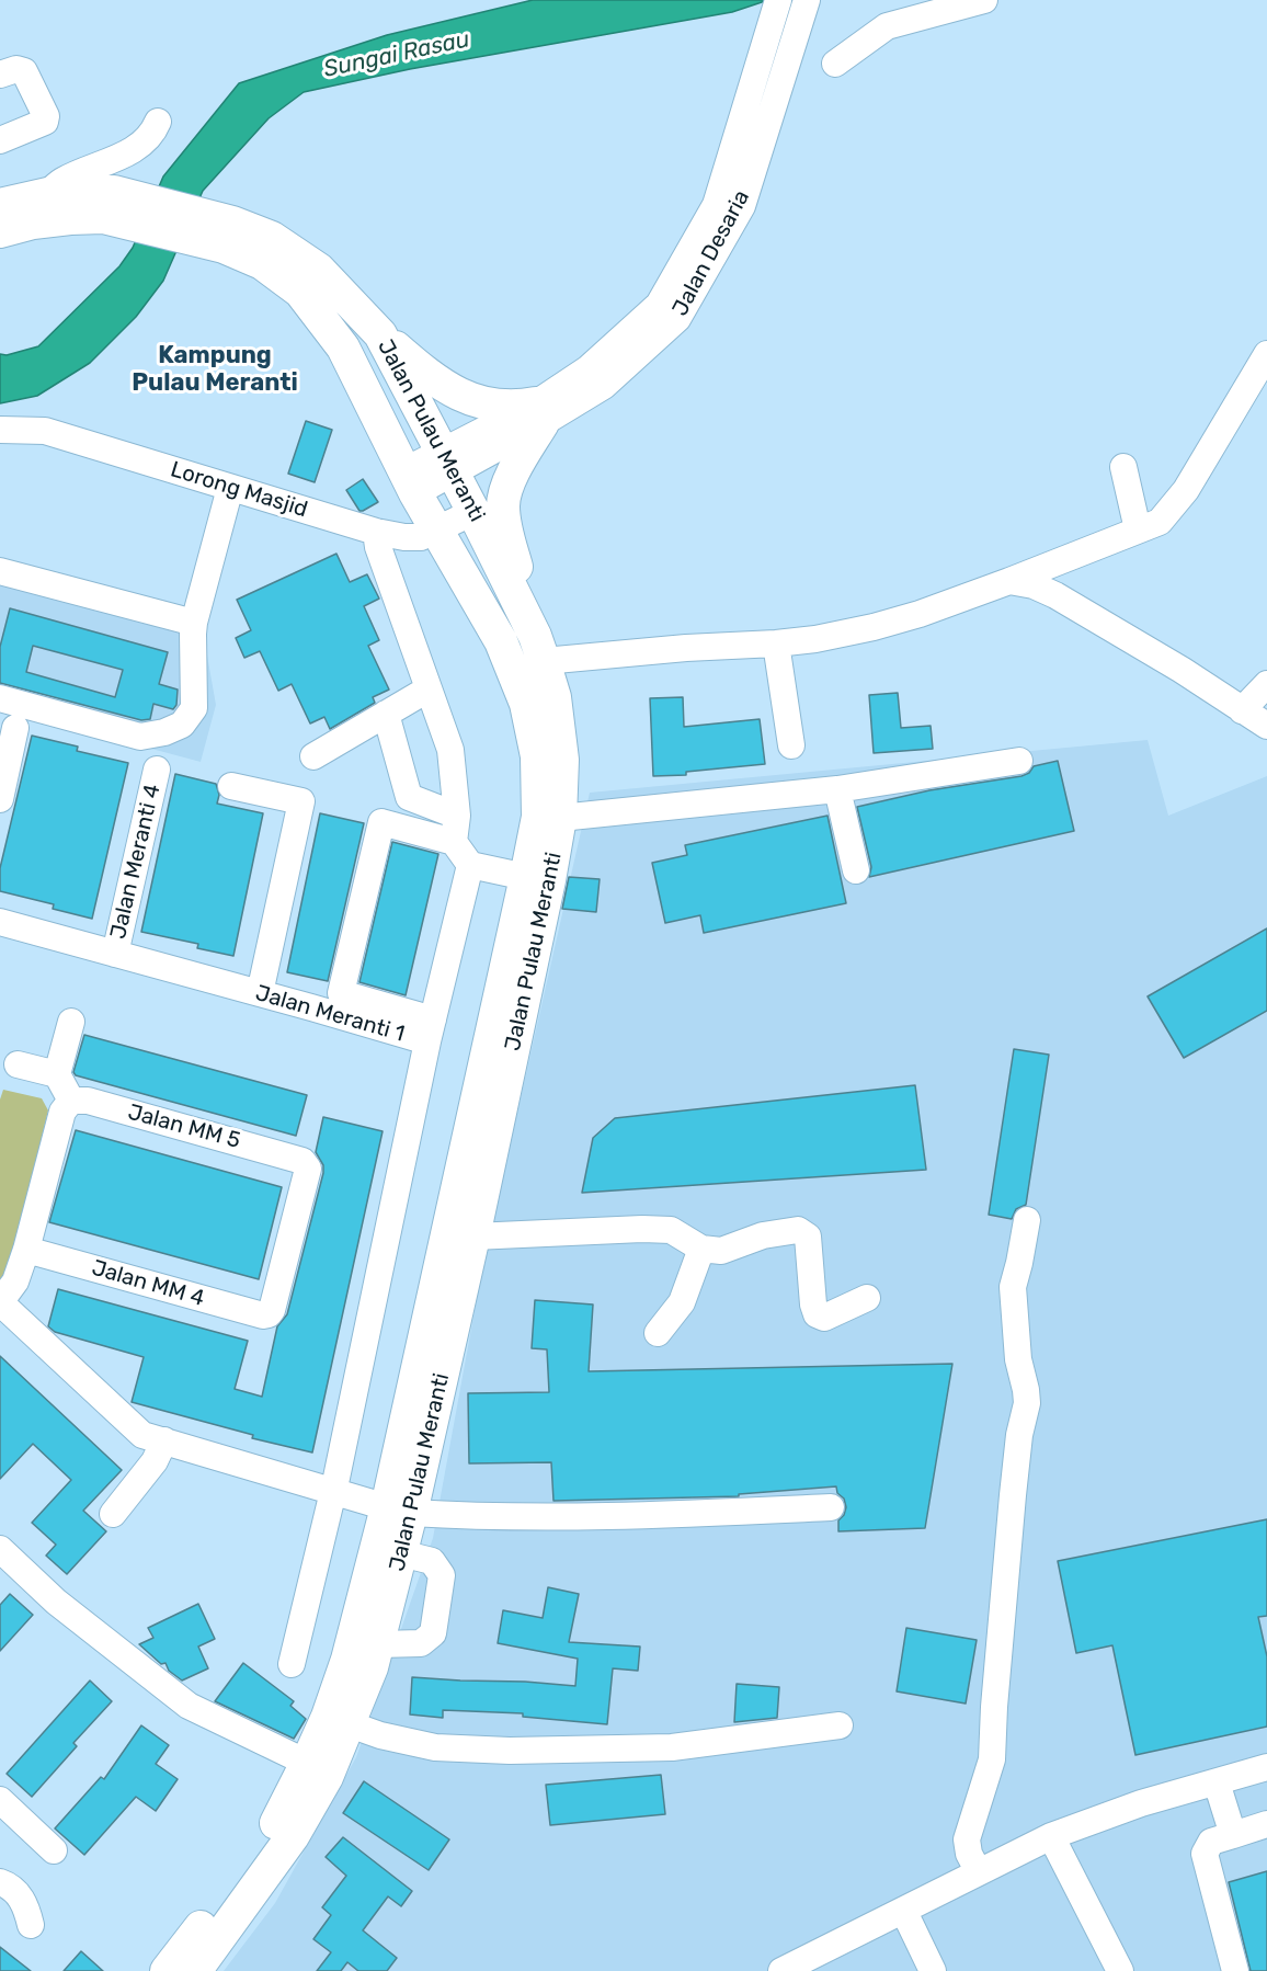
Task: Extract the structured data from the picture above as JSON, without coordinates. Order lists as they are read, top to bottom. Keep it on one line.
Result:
{"streets":{"main road":["Jalan Pulau Meranti"],"street":["Jalan Desaria","Lorong Masjid","Jalan Meranti 4","Jalan Meranti 1","Jalan MM 5","Jalan MM 4"]},"crossings":[["Jalan Desaria","Jalan Pulau Meranti"],["Jalan Pulau Meranti","Lorong Masjid"],["Jalan Meranti 4","Jalan Meranti 1"],["Jalan MM 5","Jalan MM 4"]],"districts":["Kampung Pulau Meranti"],"water":["Sungai Rasau"]}
